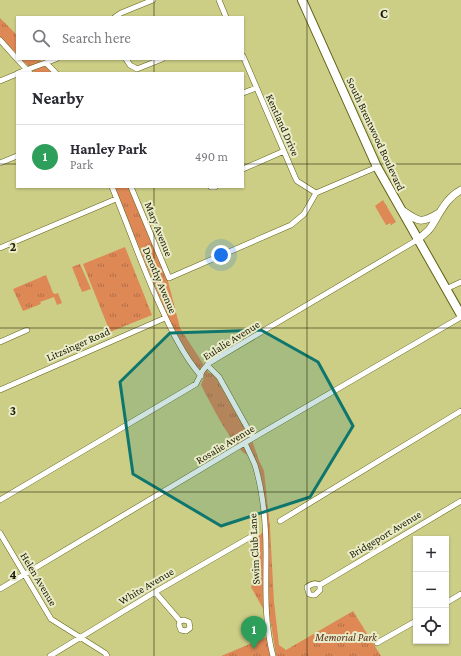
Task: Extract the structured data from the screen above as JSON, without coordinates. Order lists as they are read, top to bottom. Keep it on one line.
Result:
{"streets":{"main road":["South Brentwood Boulevard"],"street":["Kentland Drive","Mary Avenue","Dorothy Avenue","Eulalie Avenue","Litzsinger Road","Rosalie Avenue","Bridgeport Avenue","Swim Club Lane","Helen Avenue","White Avenue"]},"crossings":[["Kentland Drive","Mary Avenue"],["South Brentwood Boulevard","Eulalie Avenue"],["South Brentwood Boulevard","Rosalie Avenue"],["Dorothy Avenue","Eulalie Avenue"],["Dorothy Avenue","Litzsinger Road"],["Rosalie Avenue","Swim Club Lane"],["Rosalie Avenue","Helen Avenue"],["Helen Avenue","White Avenue"]],"parks":["Memorial Park"],"page":{"search":"Search here","heading":"Nearby","list":[{"mark":"1","name":"Hanley Park","note":"Park","value":"490 m"}],"map_buttons":["+","−"],"pins":"1"},"grid":{"columns":["C"],"rows":["2","3","4"]}}
